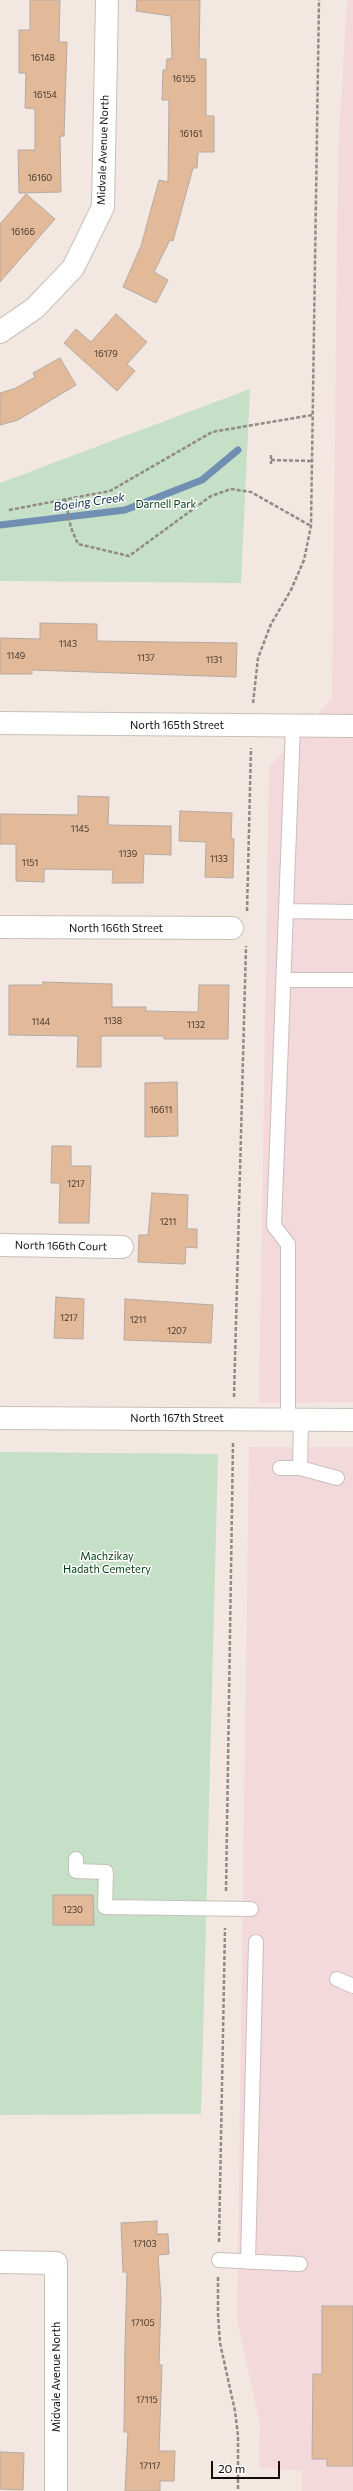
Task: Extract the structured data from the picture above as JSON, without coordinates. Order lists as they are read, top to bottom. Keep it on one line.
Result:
{"streets":{"street":["Midvale Avenue North","North 165th Street","North 166th Street","North 166th Court","North 167th Street"]},"water":["Boeing Creek"],"parks":["Darnell Park","Machzikay Hadath Cemetery"],"house_numbers":["16148","16155","16154","16161","16160","16166","16179","1143","1149","1137","1131","1145","1139","1133","1151","1138","1144","1132","16611","1217","1211","1217","1211","1207","1230","17103","17105","17115","17117"],"scale_bar":"20 m"}
